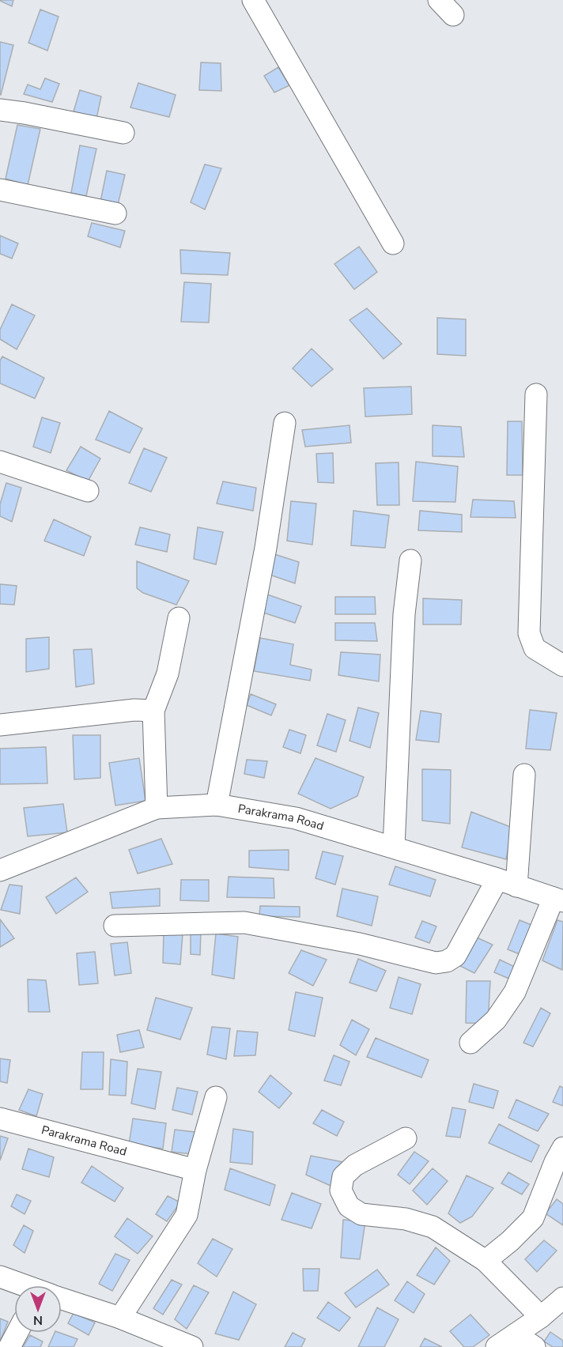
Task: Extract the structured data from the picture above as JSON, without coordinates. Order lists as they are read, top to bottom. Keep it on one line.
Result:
{"streets":{"street":["Parakrama Road"]},"north":"bottom"}
